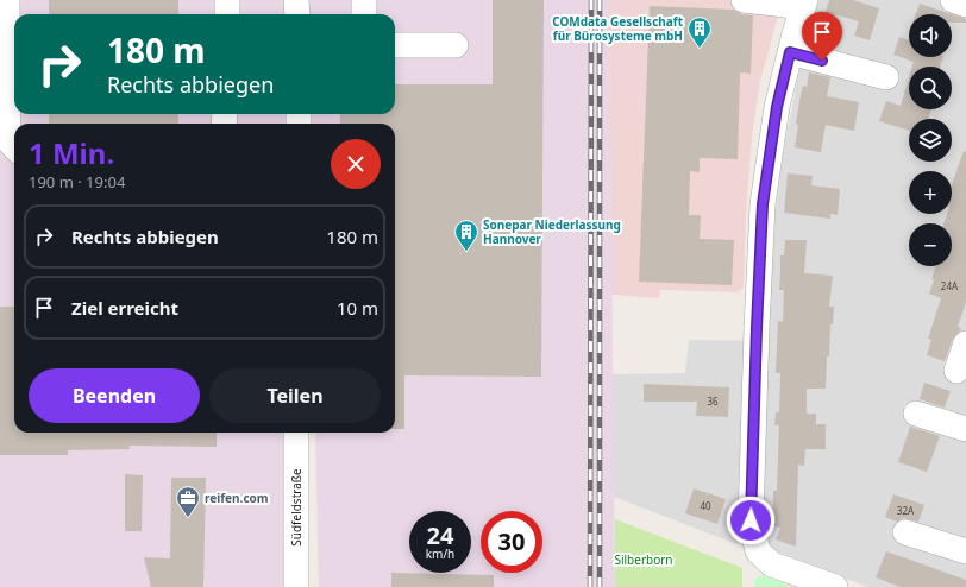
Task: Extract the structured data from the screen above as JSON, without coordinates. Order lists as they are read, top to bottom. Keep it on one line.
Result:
{"streets":{"street":["Südfeldstraße"]},"parks":["Silberborn"],"places":{"building":["COMdata Gesellschaft für Bürosysteme mbH","Sonepar Niederlassung Hannover"],"office":["reifen.com"]},"house_numbers":["24A","36","40","32A"],"page":{"map_buttons":["+","−"],"turn":["180 m","Rechts abbiegen"],"heading":["1 Min.","190 m · 19:04"],"list":[{"name":"Rechts abbiegen","value":"180 m"},{"name":"Ziel erreicht","value":"10 m"}],"buttons":["Beenden","Teilen"],"speed":"24 km/h","limit":"30"}}
